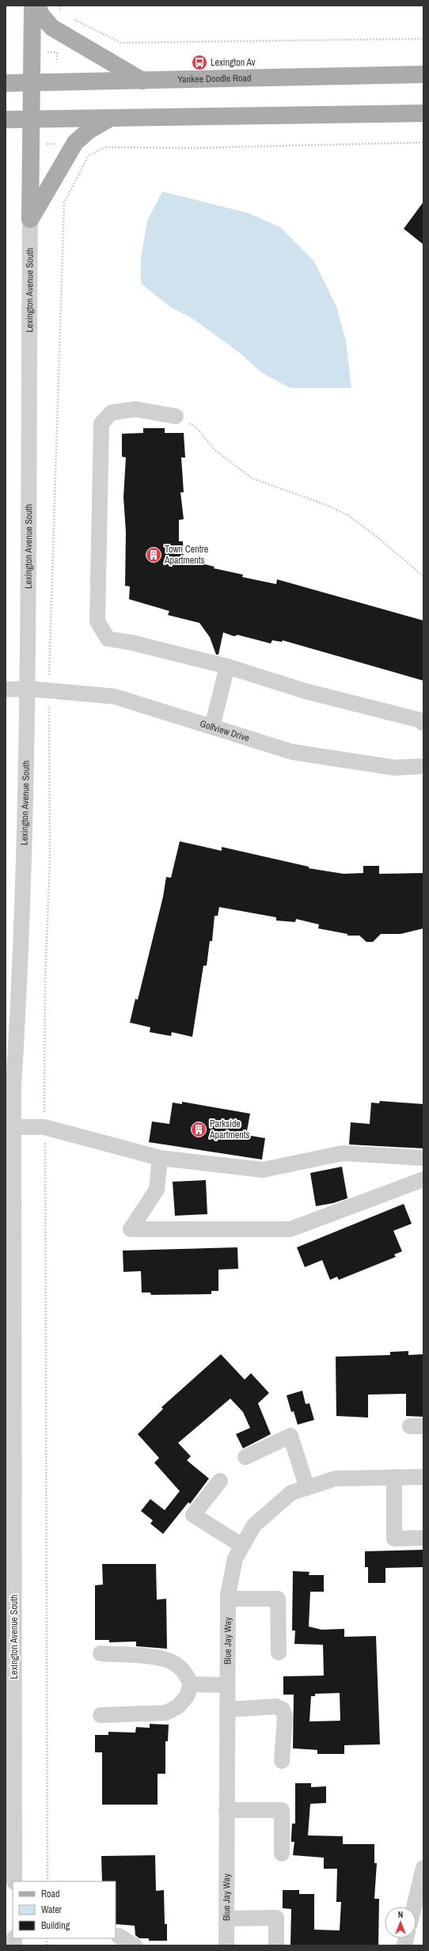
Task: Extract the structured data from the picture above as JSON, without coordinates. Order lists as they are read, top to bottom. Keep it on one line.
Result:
{"streets":{"main road":["Yankee Doodle Road","Lexington Avenue South"],"street":["Golfview Drive","Blue Jay Way"]},"crossings":[["Yankee Doodle Road","Lexington Avenue South"],["Lexington Avenue South","Golfview Drive"]],"places":{"bus stop":["Lexington Av"],"building":["Town Centre Apartments","Parkside Apartments"]},"legend":["Road","Water","Building"],"north":"top"}
